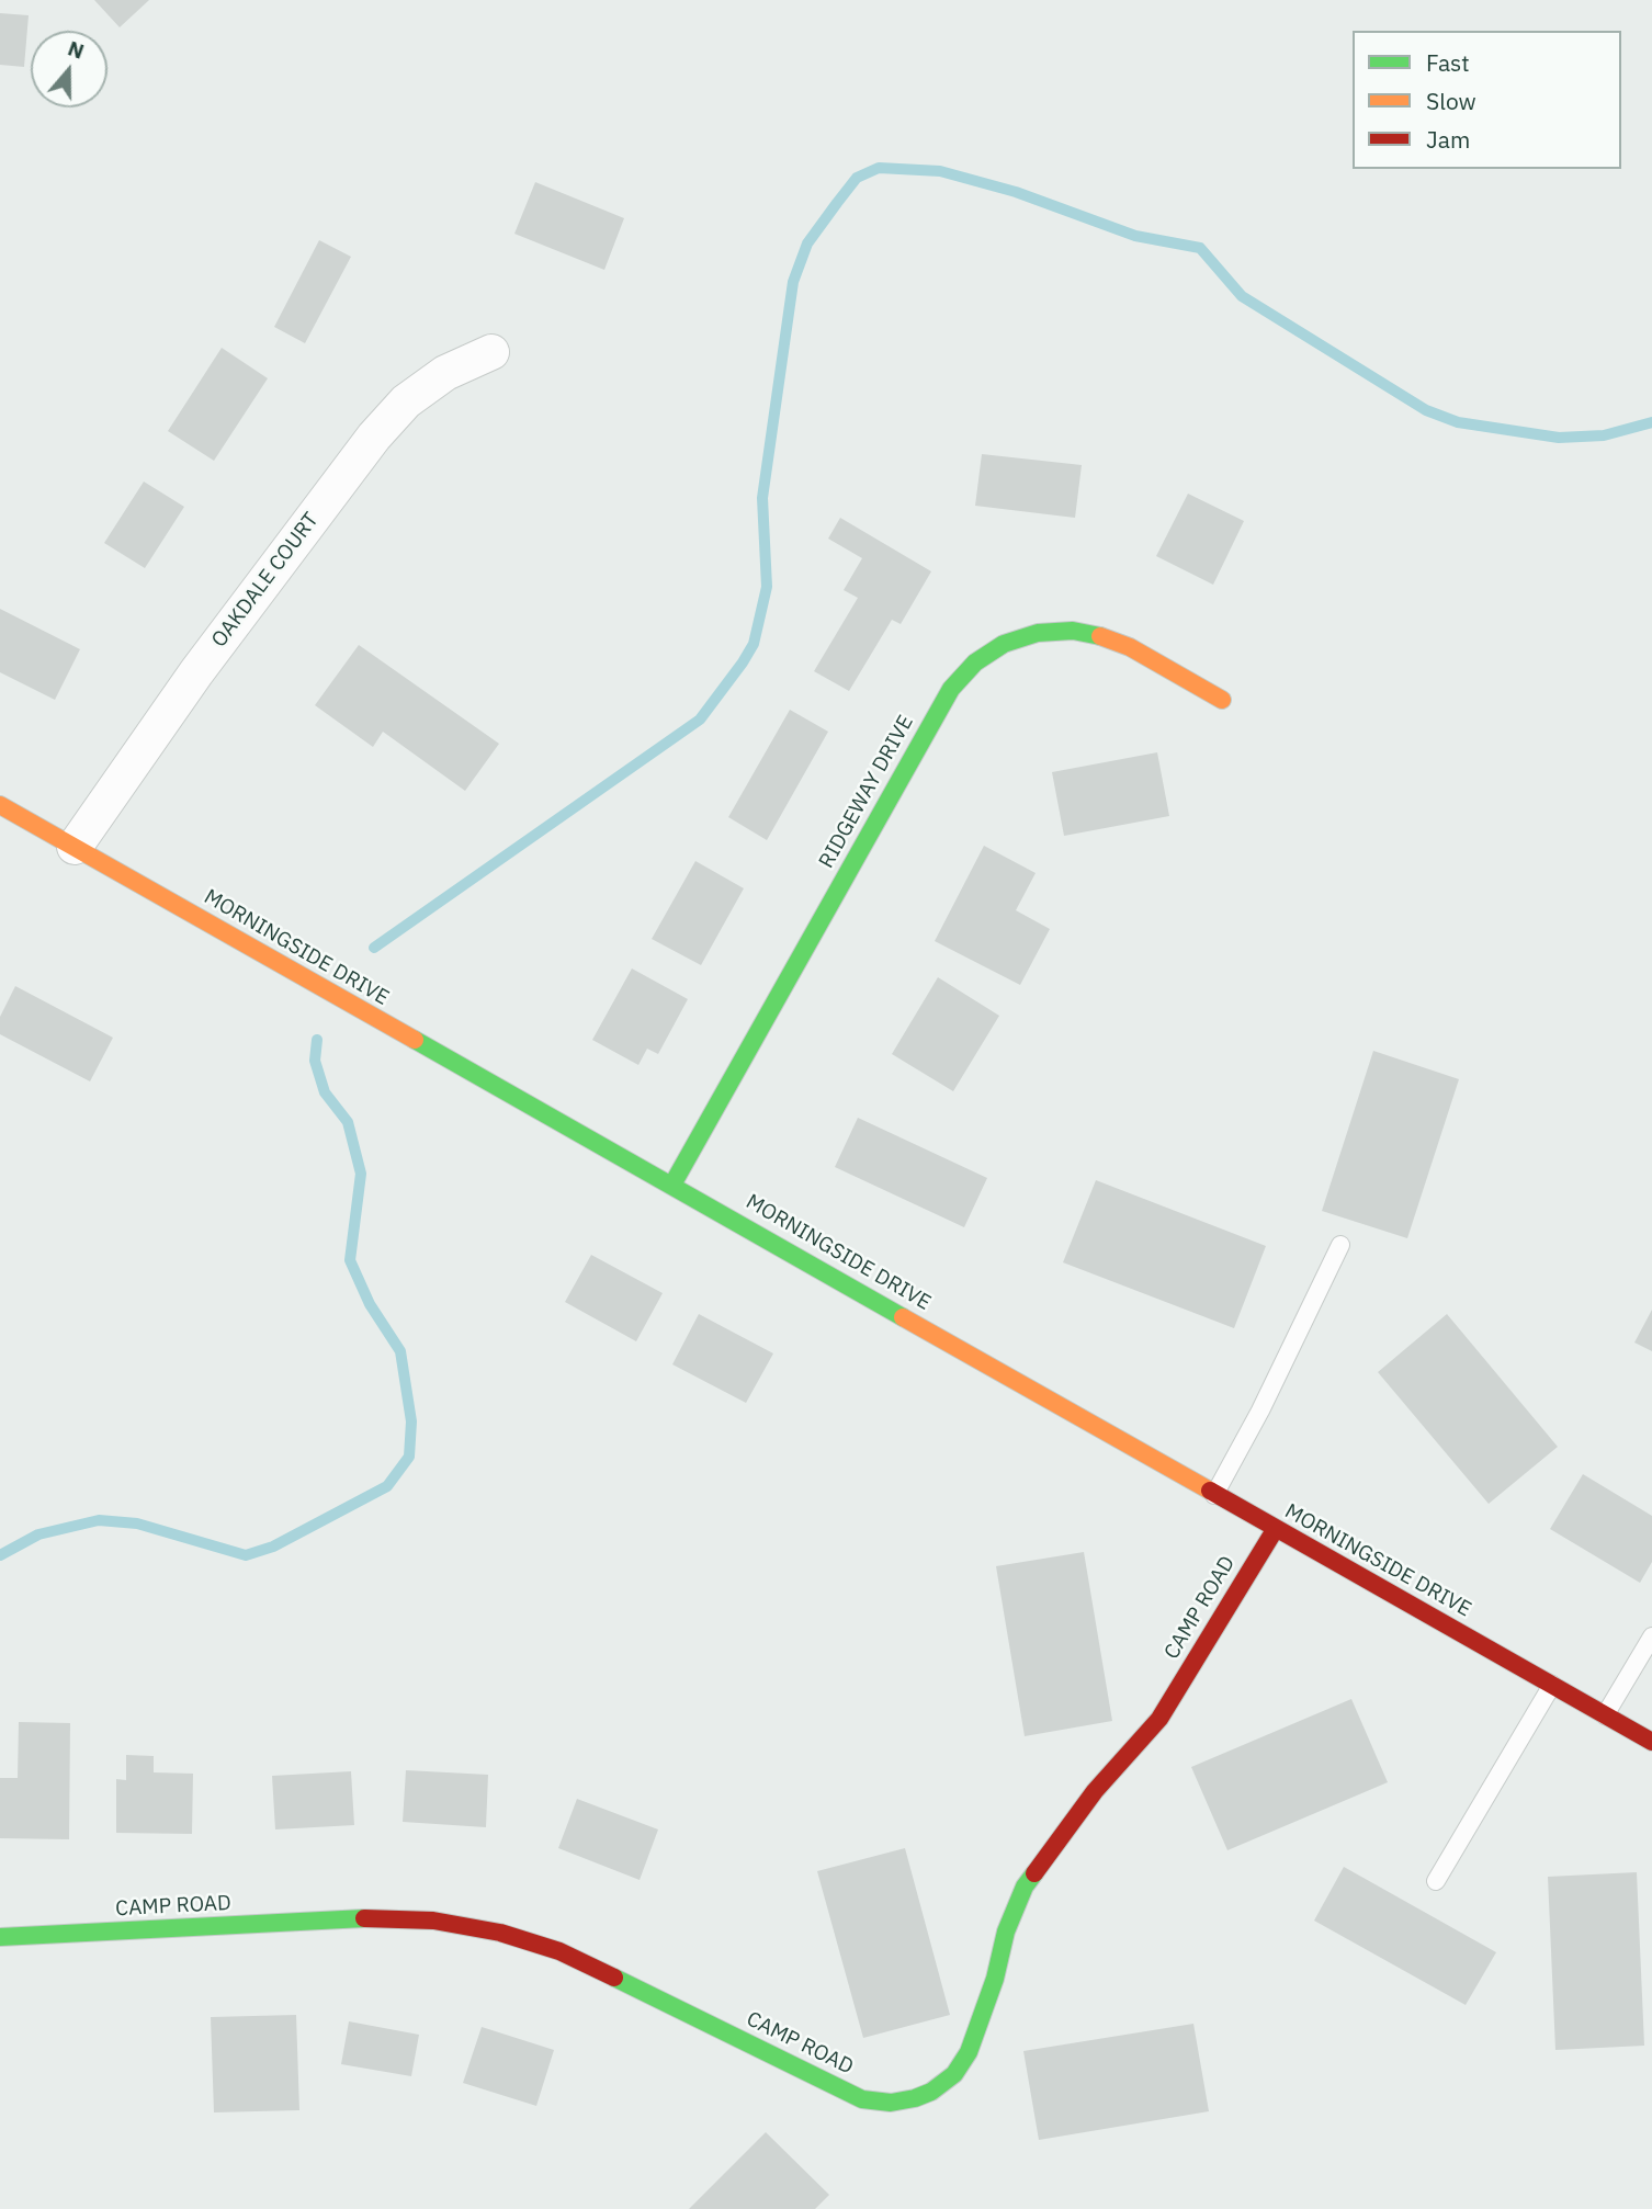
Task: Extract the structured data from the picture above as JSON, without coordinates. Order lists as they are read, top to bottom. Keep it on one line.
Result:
{"streets":{"street":["OAKDALE COURT","RIDGEWAY DRIVE","MORNINGSIDE DRIVE","CAMP ROAD"]},"crossings":[["OAKDALE COURT","MORNINGSIDE DRIVE"],["RIDGEWAY DRIVE","MORNINGSIDE DRIVE"],["MORNINGSIDE DRIVE","CAMP ROAD"]],"legend":["Fast","Slow","Jam"],"north":"top"}
